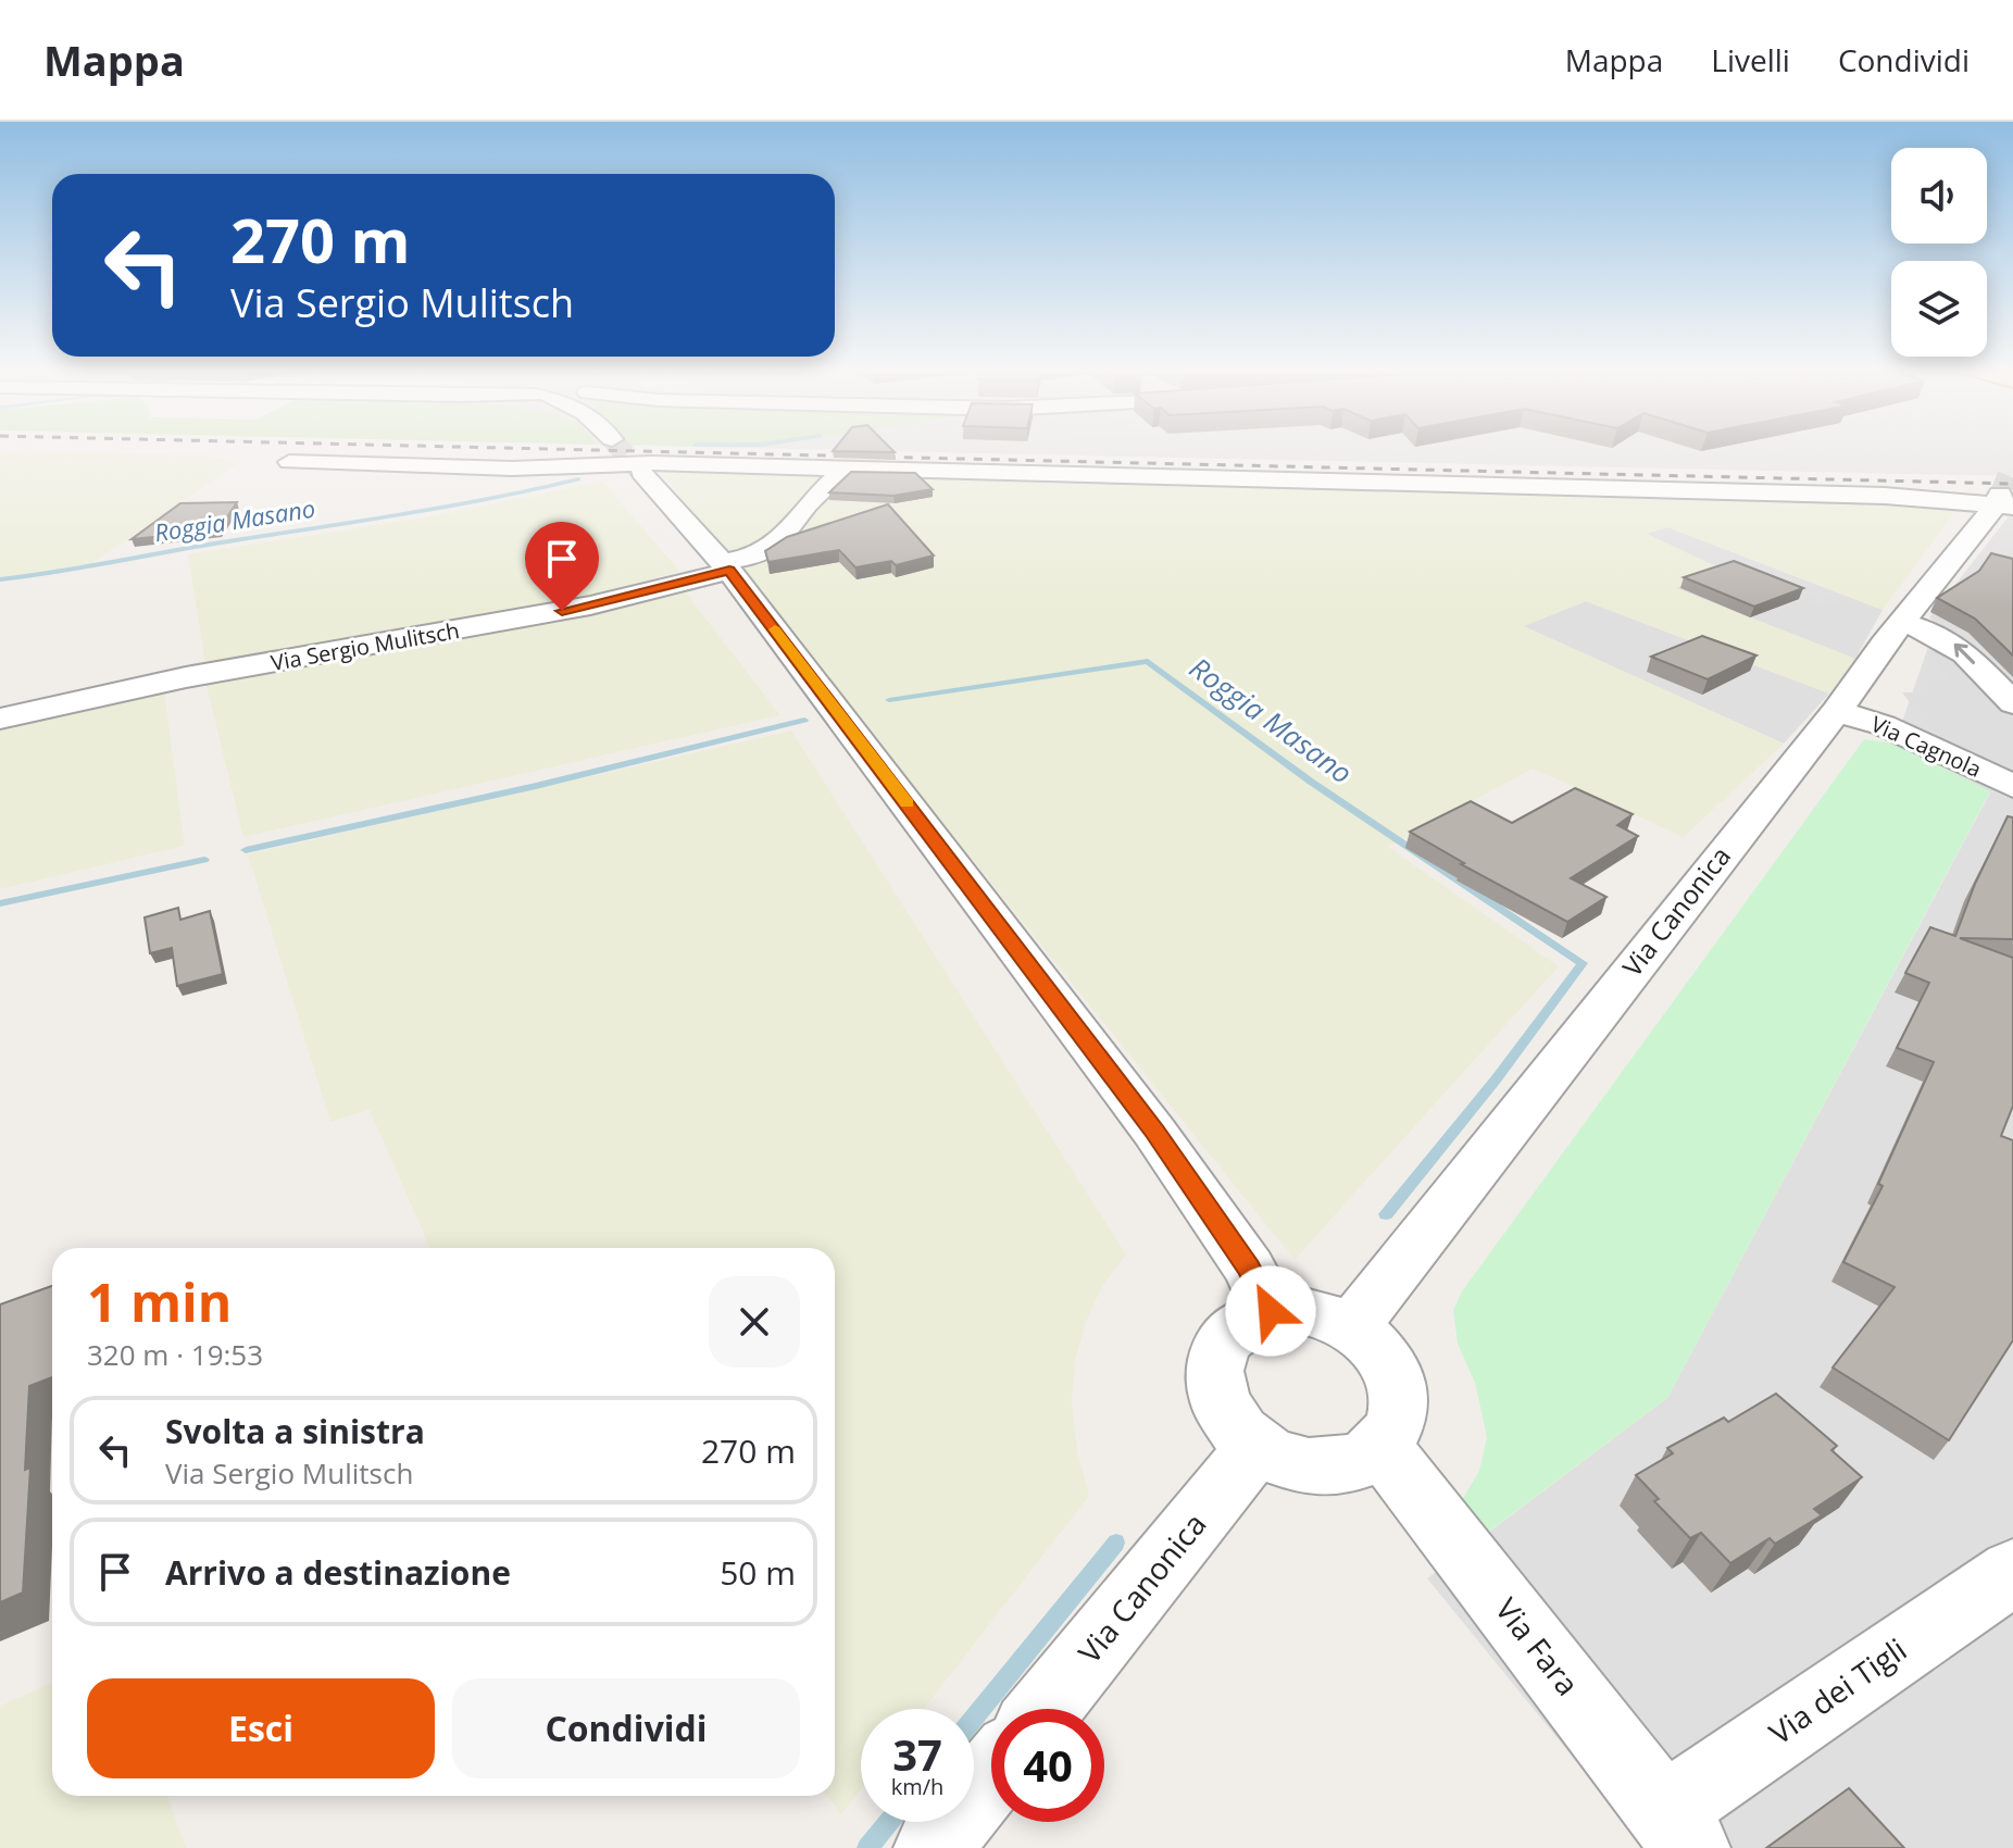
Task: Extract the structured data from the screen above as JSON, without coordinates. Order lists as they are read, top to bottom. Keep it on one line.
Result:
{"streets":{"street":["Via Sergio Mulitsch","Via Cagnola","Via Canonica","Via Fara","Via dei Tigli"]},"crossings":[["Via Cagnola","Via Canonica"],["Via Canonica","Via Fara"],["Via Fara","Via dei Tigli"]],"water":["Roggia Masano"],"page":{"header":"Mappa","nav":["Mappa","Livelli","Condividi"],"turn":["270 m","Via Sergio Mulitsch"],"heading":["1 min","320 m · 19:53"],"list":[{"name":"Svolta a sinistra","note":"Via Sergio Mulitsch","value":"270 m"},{"name":"Arrivo a destinazione","value":"50 m"}],"buttons":["Esci","Condividi"],"speed":"37 km/h","limit":"40"}}
